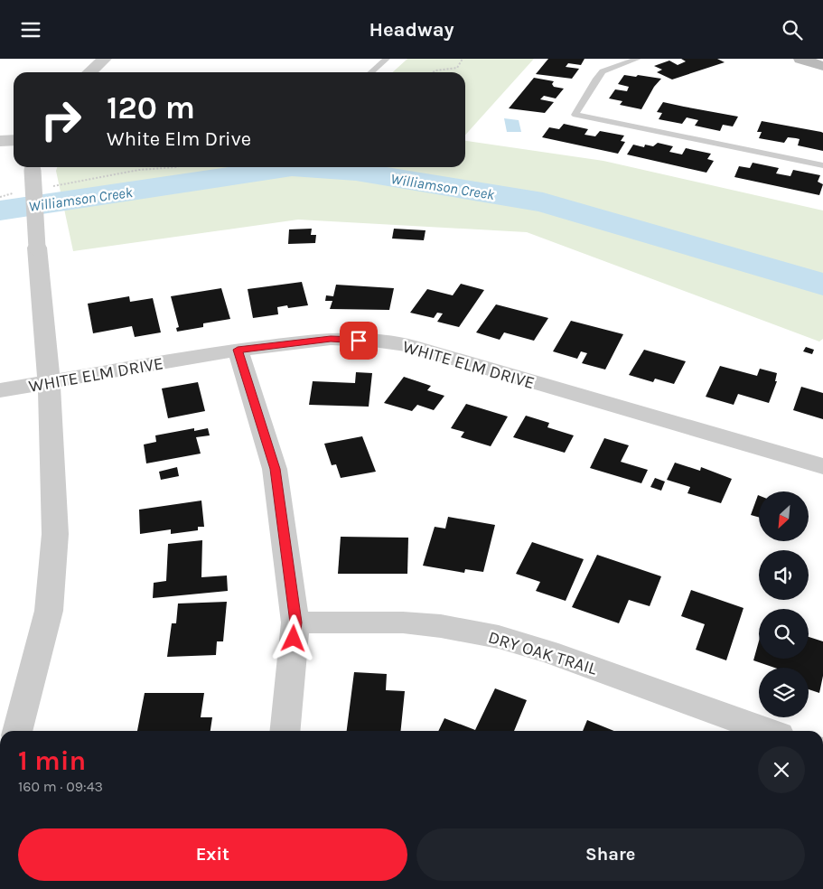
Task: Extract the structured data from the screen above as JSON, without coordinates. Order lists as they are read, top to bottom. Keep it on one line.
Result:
{"streets":{"street":["WHITE ELM DRIVE","DRY OAK TRAIL"]},"water":["Williamson Creek"],"north":"bottom left","page":{"header":"Headway","turn":["120 m","White Elm Drive"],"heading":["1 min","160 m · 09:43"],"buttons":["Exit","Share"]}}
